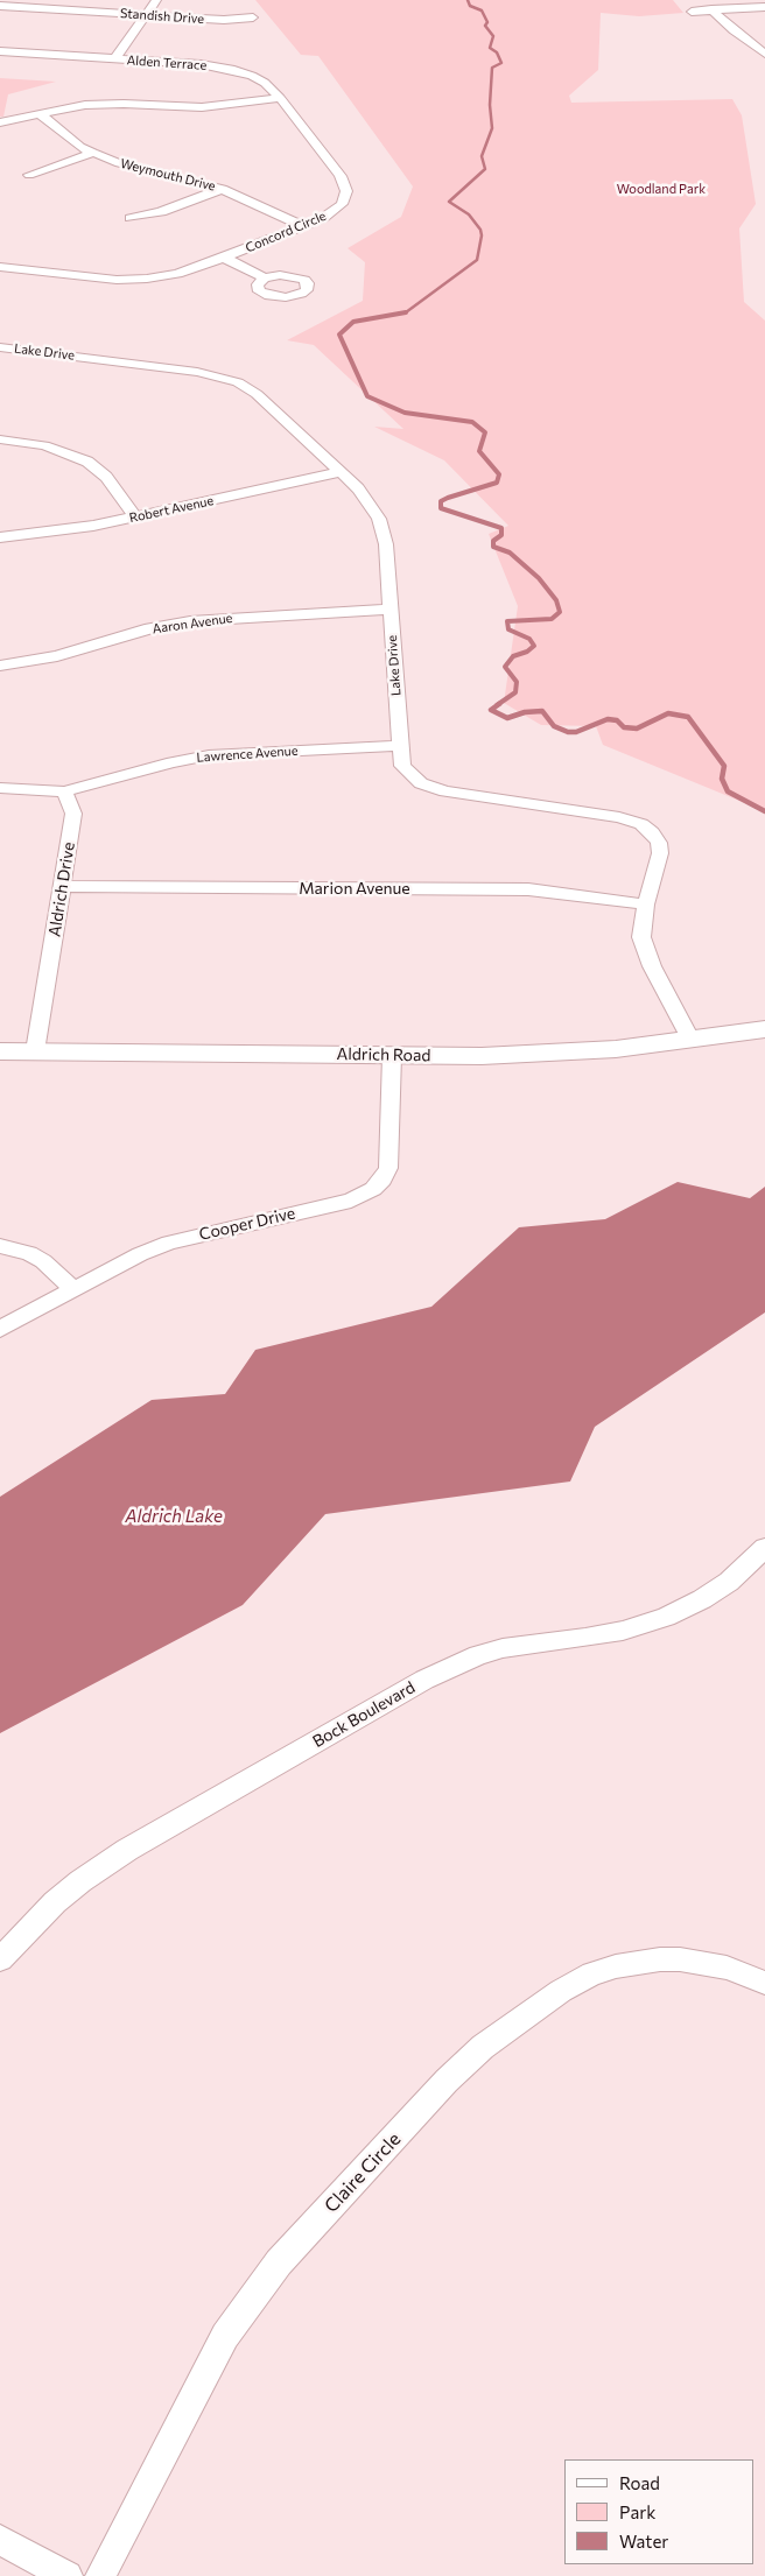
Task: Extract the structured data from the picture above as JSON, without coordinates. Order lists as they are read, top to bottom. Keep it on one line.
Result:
{"streets":{"main road":["Aldrich Road"],"street":["Standish Drive","Alden Terrace","Weymouth Drive","Concord Circle","Lake Drive","Robert Avenue","Aaron Avenue","Lawrence Avenue","Marion Avenue","Aldrich Drive","Cooper Drive","Bock Boulevard","Claire Circle"]},"crossings":[["Standish Drive","Alden Terrace"],["Alden Terrace","Concord Circle"],["Weymouth Drive","Concord Circle"],["Lake Drive","Robert Avenue"],["Lake Drive","Aaron Avenue"],["Lake Drive","Lawrence Avenue"],["Lake Drive","Marion Avenue"],["Lake Drive","Aldrich Road"],["Lawrence Avenue","Aldrich Drive"],["Marion Avenue","Aldrich Drive"],["Aldrich Drive","Aldrich Road"],["Aldrich Road","Cooper Drive"]],"water":["Aldrich Lake"],"parks":["Woodland Park"],"legend":["Road","Park","Water"]}
